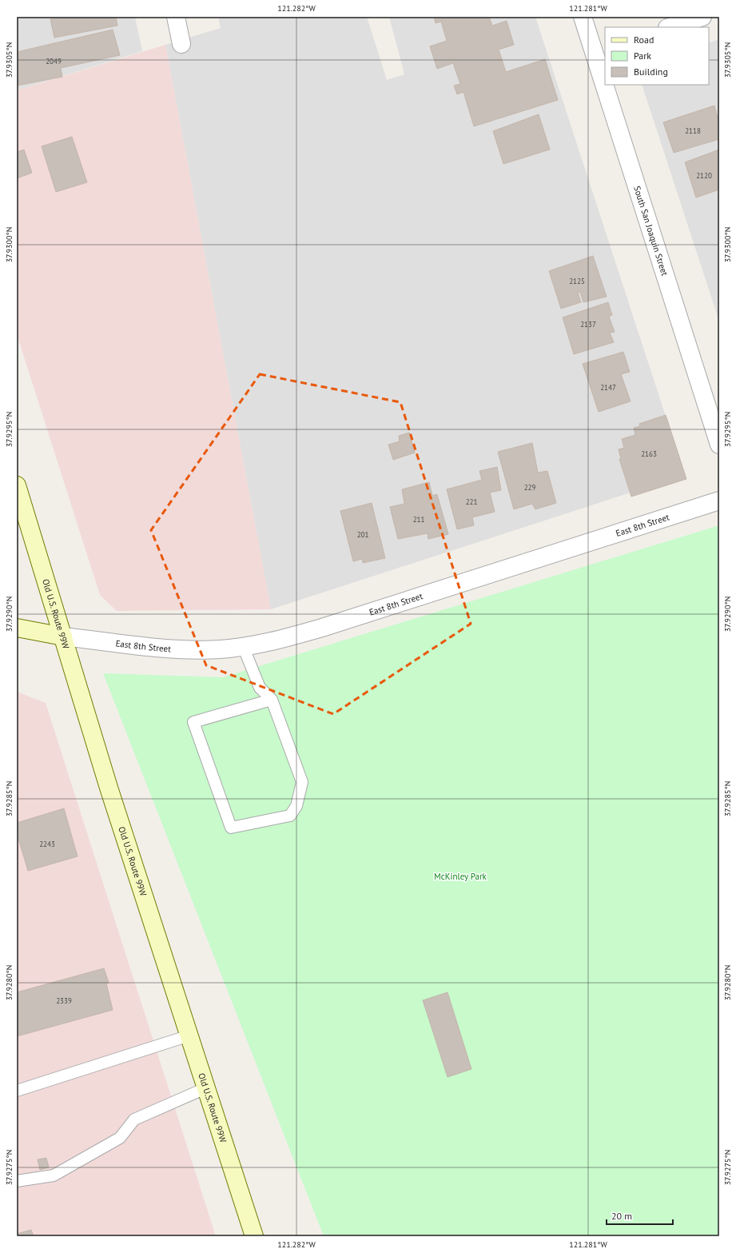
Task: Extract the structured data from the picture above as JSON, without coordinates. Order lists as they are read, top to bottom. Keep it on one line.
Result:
{"streets":{"main road":["Old U.S. Route 99W"],"street":["South San Joaquin Street","East 8th Street"]},"crossings":[["East 8th Street","Old U.S. Route 99W"]],"parks":["McKinley Park"],"house_numbers":["2049","2118","2120","2125","2137","2147","2163","229","221","211","201","2243","2339"],"legend":["Road","Park","Building"],"scale_bar":"20 m","coordinates":["121.282°W","121.281°W","37.9305°N","37.9300°N","37.9295°N","37.9290°N","37.9285°N","37.9280°N","37.9275°N"]}
